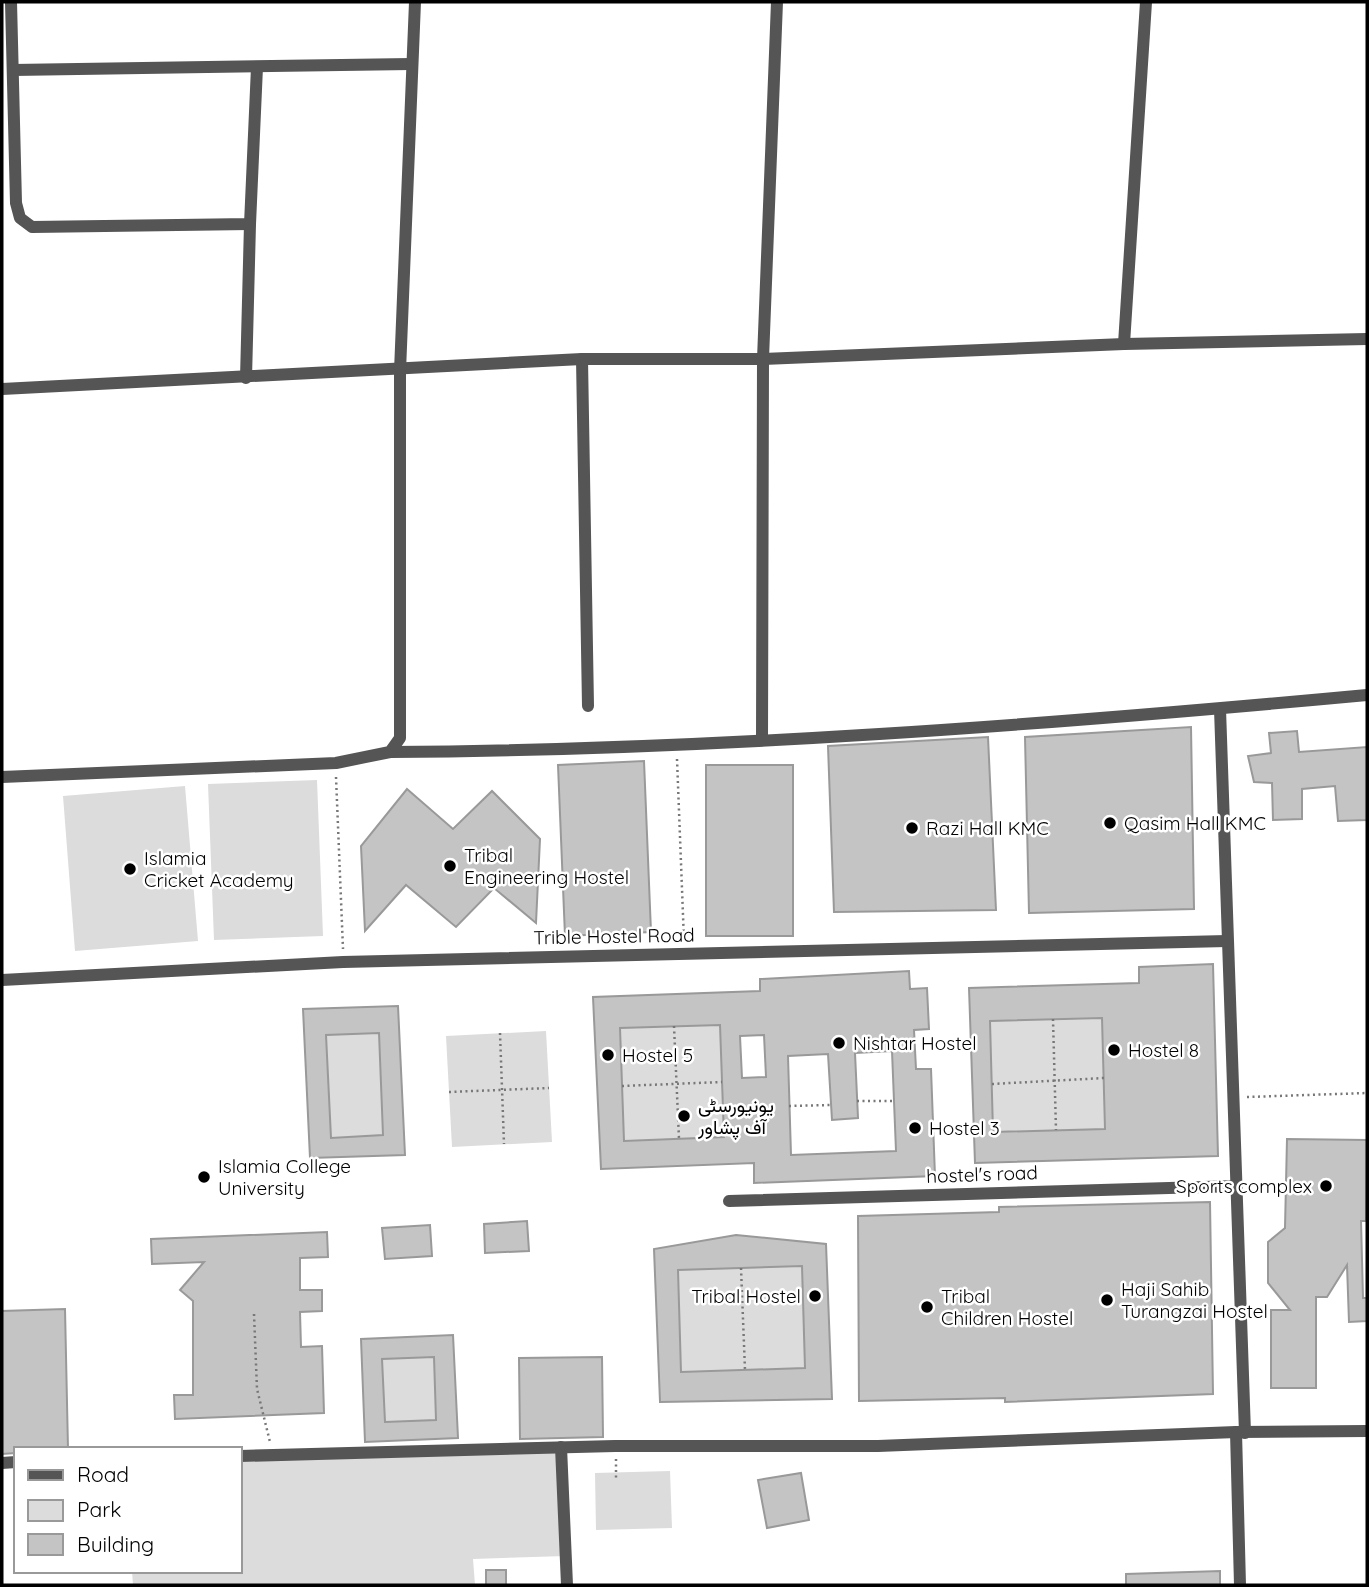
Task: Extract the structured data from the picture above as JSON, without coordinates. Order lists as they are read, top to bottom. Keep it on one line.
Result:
{"streets":{"street":["Trible Hostel Road","hostel's road"]},"places":["Qasim Hall KMC","Razi Hall KMC","Tribal Engineering Hostel","Islamia Cricket Academy","Nishtar Hostel","Hostel 8","Hostel 5","یونیورسٹی آف پشاور","Hostel 3","Islamia College University","Sports complex","Tribal Hostel","Haji Sahib Turangzai Hostel","Tribal Children Hostel"],"legend":["Road","Park","Building"]}
